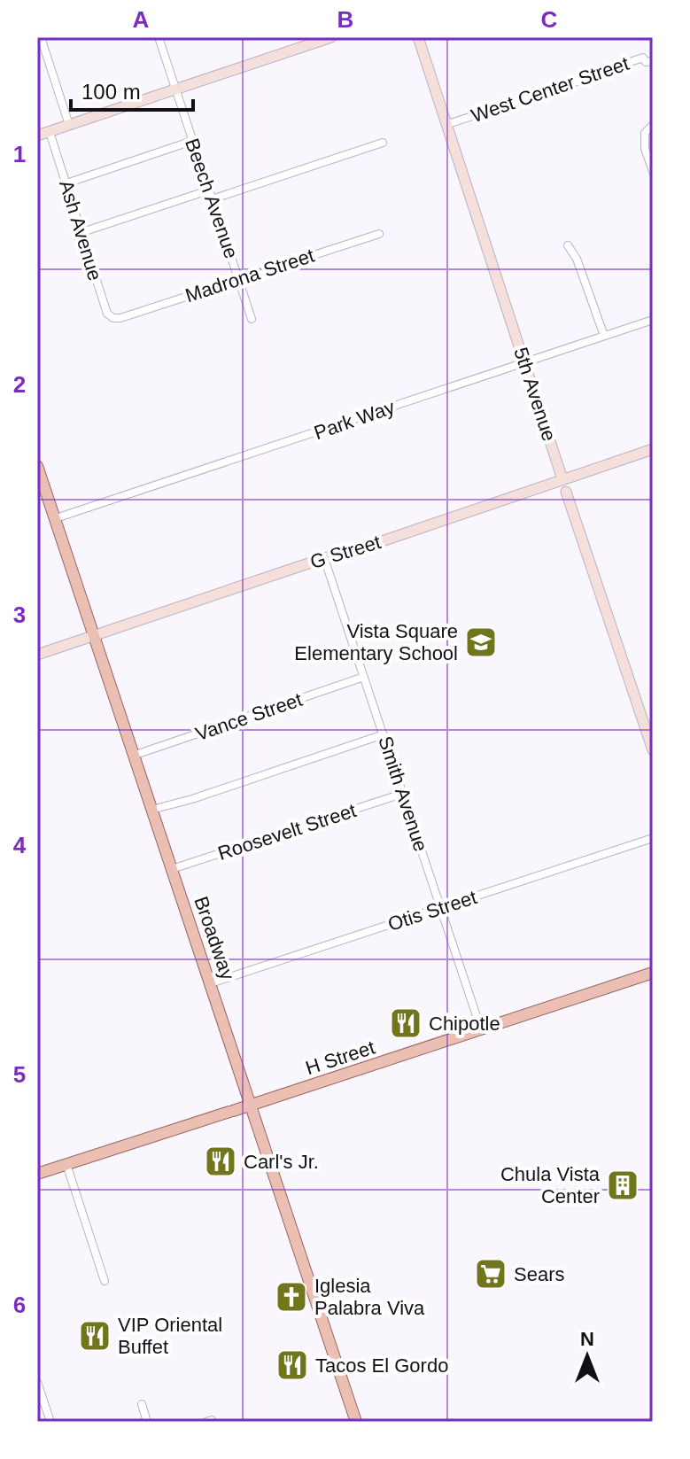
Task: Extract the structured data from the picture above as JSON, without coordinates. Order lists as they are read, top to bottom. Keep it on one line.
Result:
{"streets":{"main road":["Broadway","H Street"],"street":["West Center Street","Beech Avenue","Ash Avenue","Madrona Street","5th Avenue","Park Way","G Street","Vance Street","Smith Avenue","Roosevelt Street","Otis Street"]},"crossings":[["West Center Street","5th Avenue"],["Beech Avenue","Madrona Street"],["Ash Avenue","Madrona Street"],["5th Avenue","Park Way"],["5th Avenue","G Street"],["Park Way","Broadway"],["G Street","Smith Avenue"],["G Street","Broadway"],["Vance Street","Smith Avenue"],["Vance Street","Broadway"],["Smith Avenue","Roosevelt Street"],["Smith Avenue","Otis Street"],["Smith Avenue","H Street"],["Roosevelt Street","Broadway"],["Otis Street","Broadway"],["Broadway","H Street"]],"places":{"school or university":["Vista Square Elementary School"],"restaurant":["Chipotle","Carl's Jr.","VIP Oriental Buffet","Tacos El Gordo"],"building":["Chula Vista Center"],"supermarket":["Sears"],"church":["Iglesia Palabra Viva"]},"scale_bar":"100 m","north":"top","grid":{"columns":["A","B","C"],"rows":["1","2","3","4","5","6"]}}
